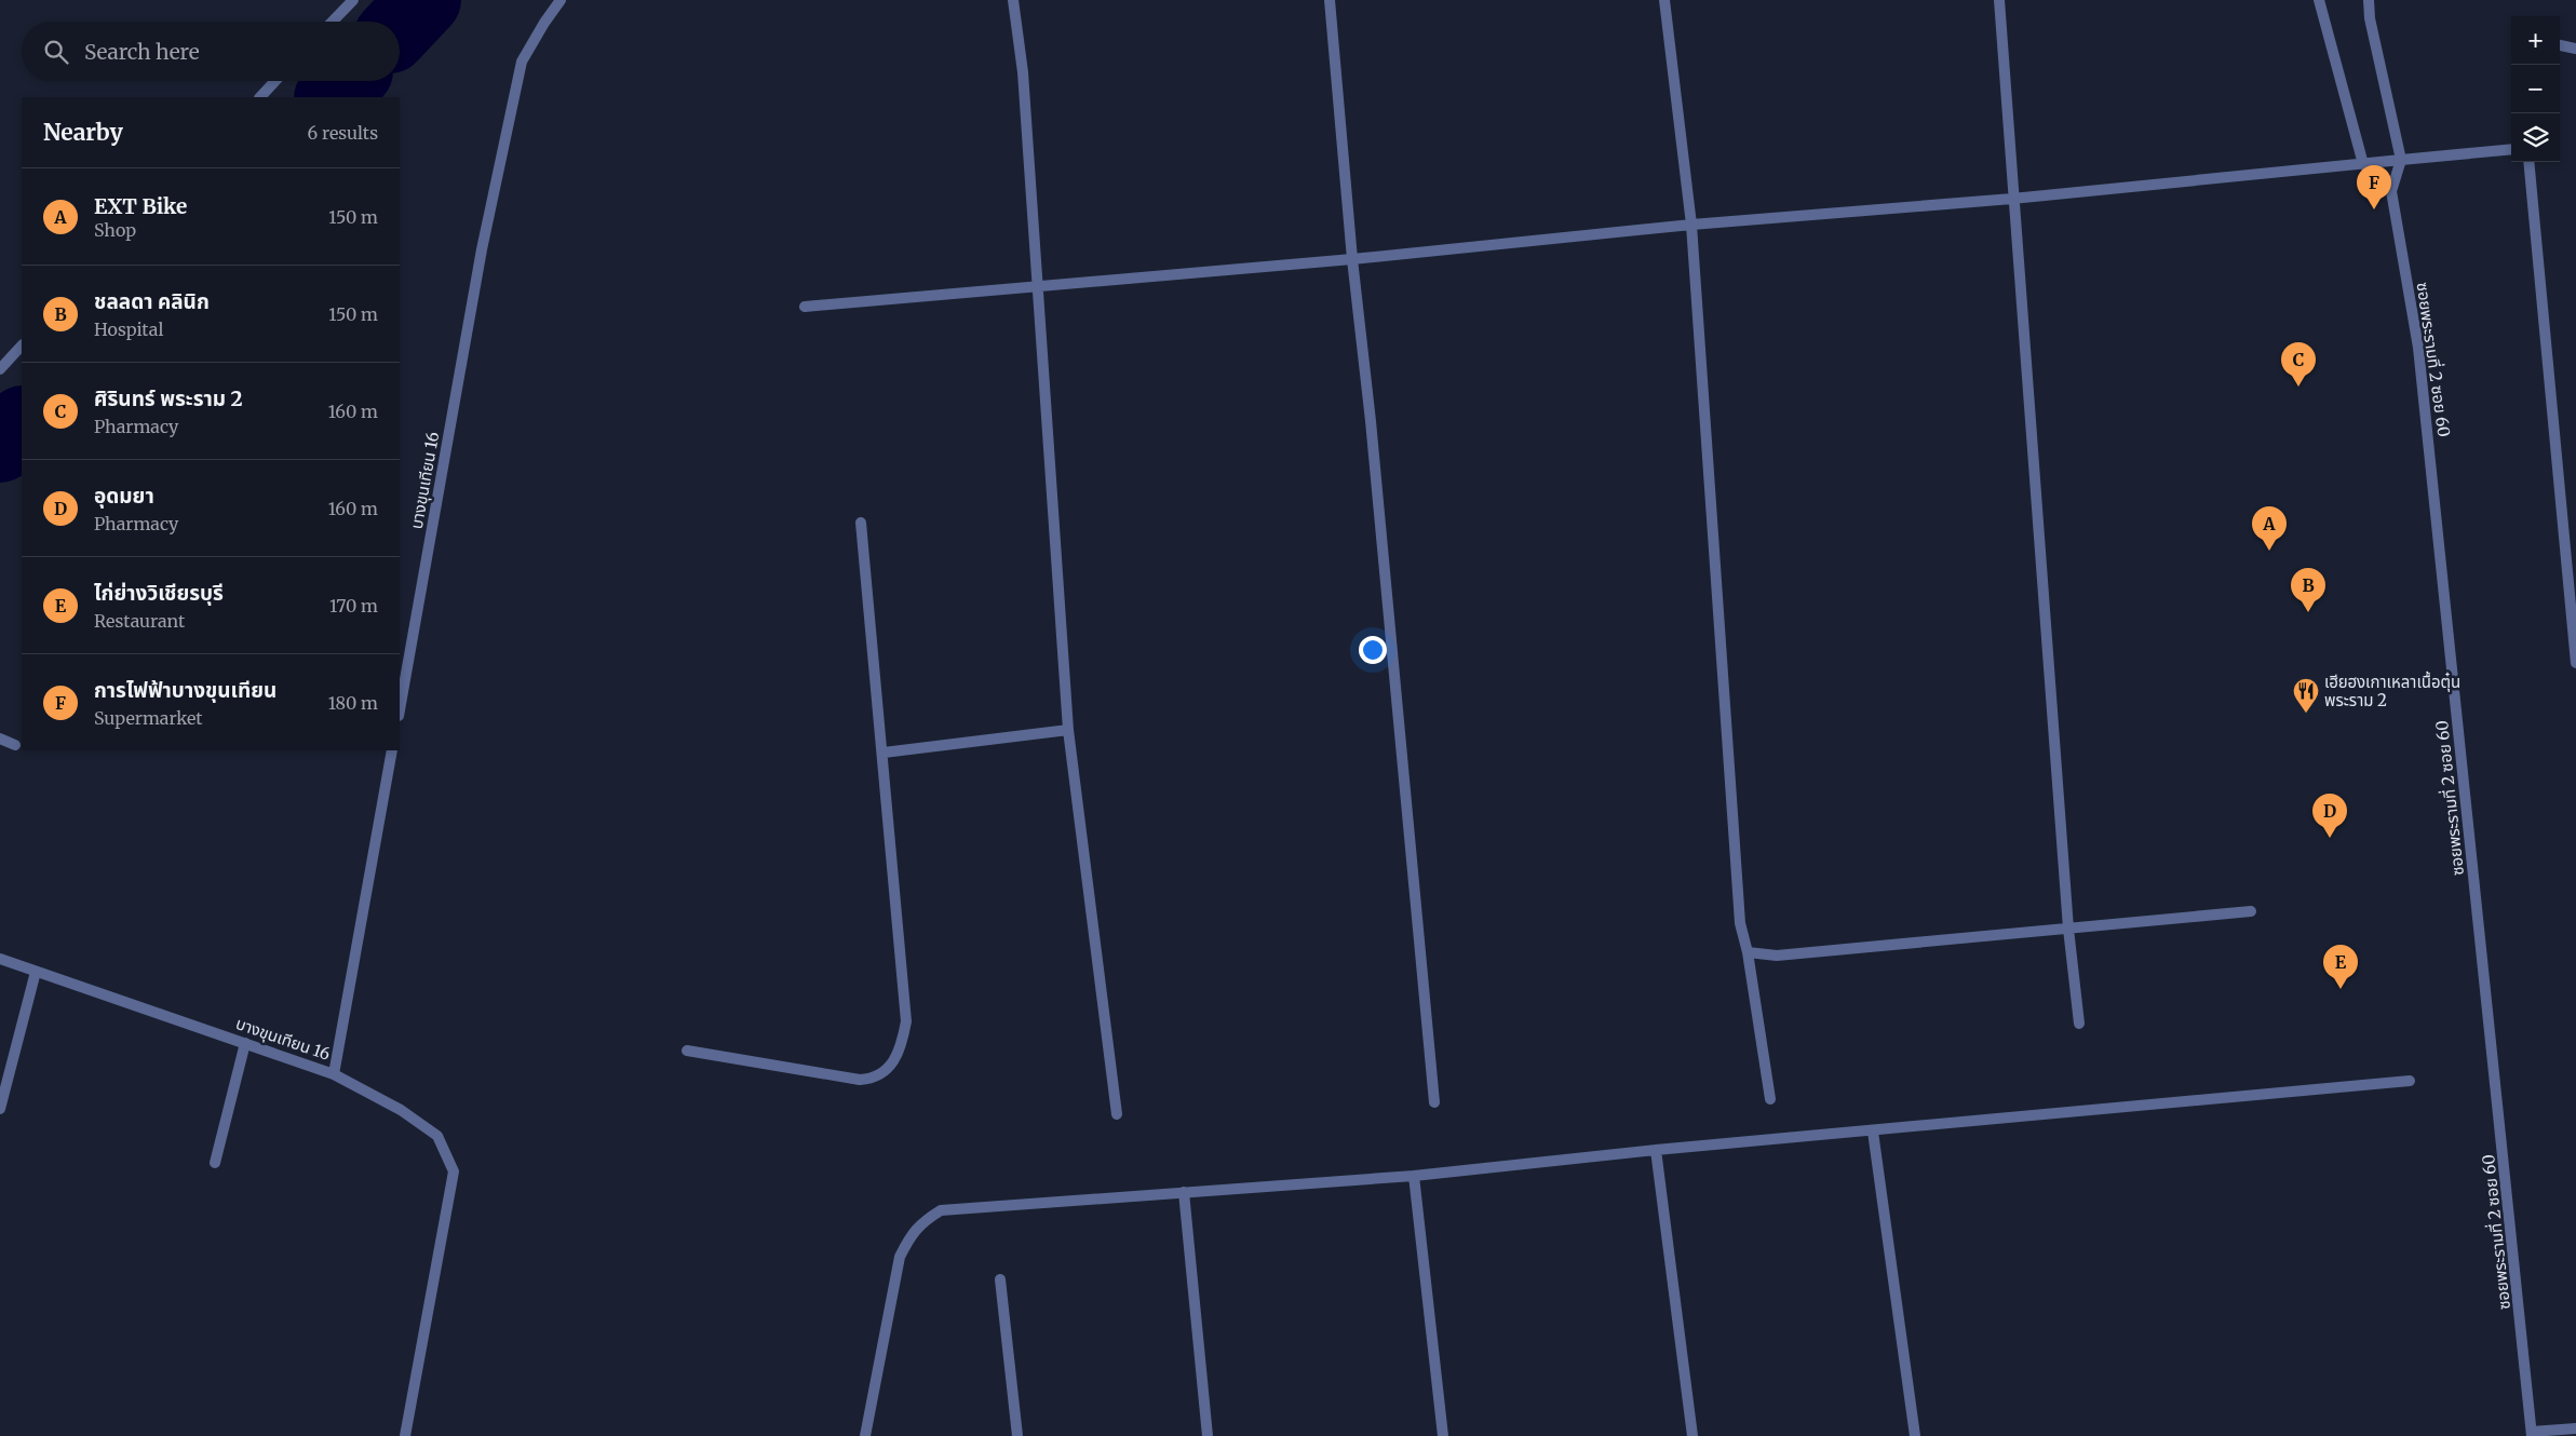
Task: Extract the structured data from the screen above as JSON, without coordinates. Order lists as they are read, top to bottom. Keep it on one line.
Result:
{"streets":{"street":["ซอยพระรามที่ 2 ซอย 60","บางขุนเทียน 16"]},"places":{"restaurant":["เฮียฮงเกาเหลาเนื้อตุ๋น พระราม 2"]},"page":{"map_buttons":["+","−"],"search":"Search here","heading":["Nearby","6 results"],"pins":["F","C","A","B","D","E"],"list":[{"mark":"A","name":"EXT Bike","note":"Shop","value":"150 m"},{"mark":"B","name":"ชลลดา คลินิก","note":"Hospital","value":"150 m"},{"mark":"C","name":"ศิรินทร์ พระราม 2","note":"Pharmacy","value":"160 m"},{"mark":"D","name":"อุดมยา","note":"Pharmacy","value":"160 m"},{"mark":"E","name":"ไก่ย่างวิเชียรบุรี","note":"Restaurant","value":"170 m"},{"mark":"F","name":"การไฟฟ้าบางขุนเทียน","note":"Supermarket","value":"180 m"}]}}
